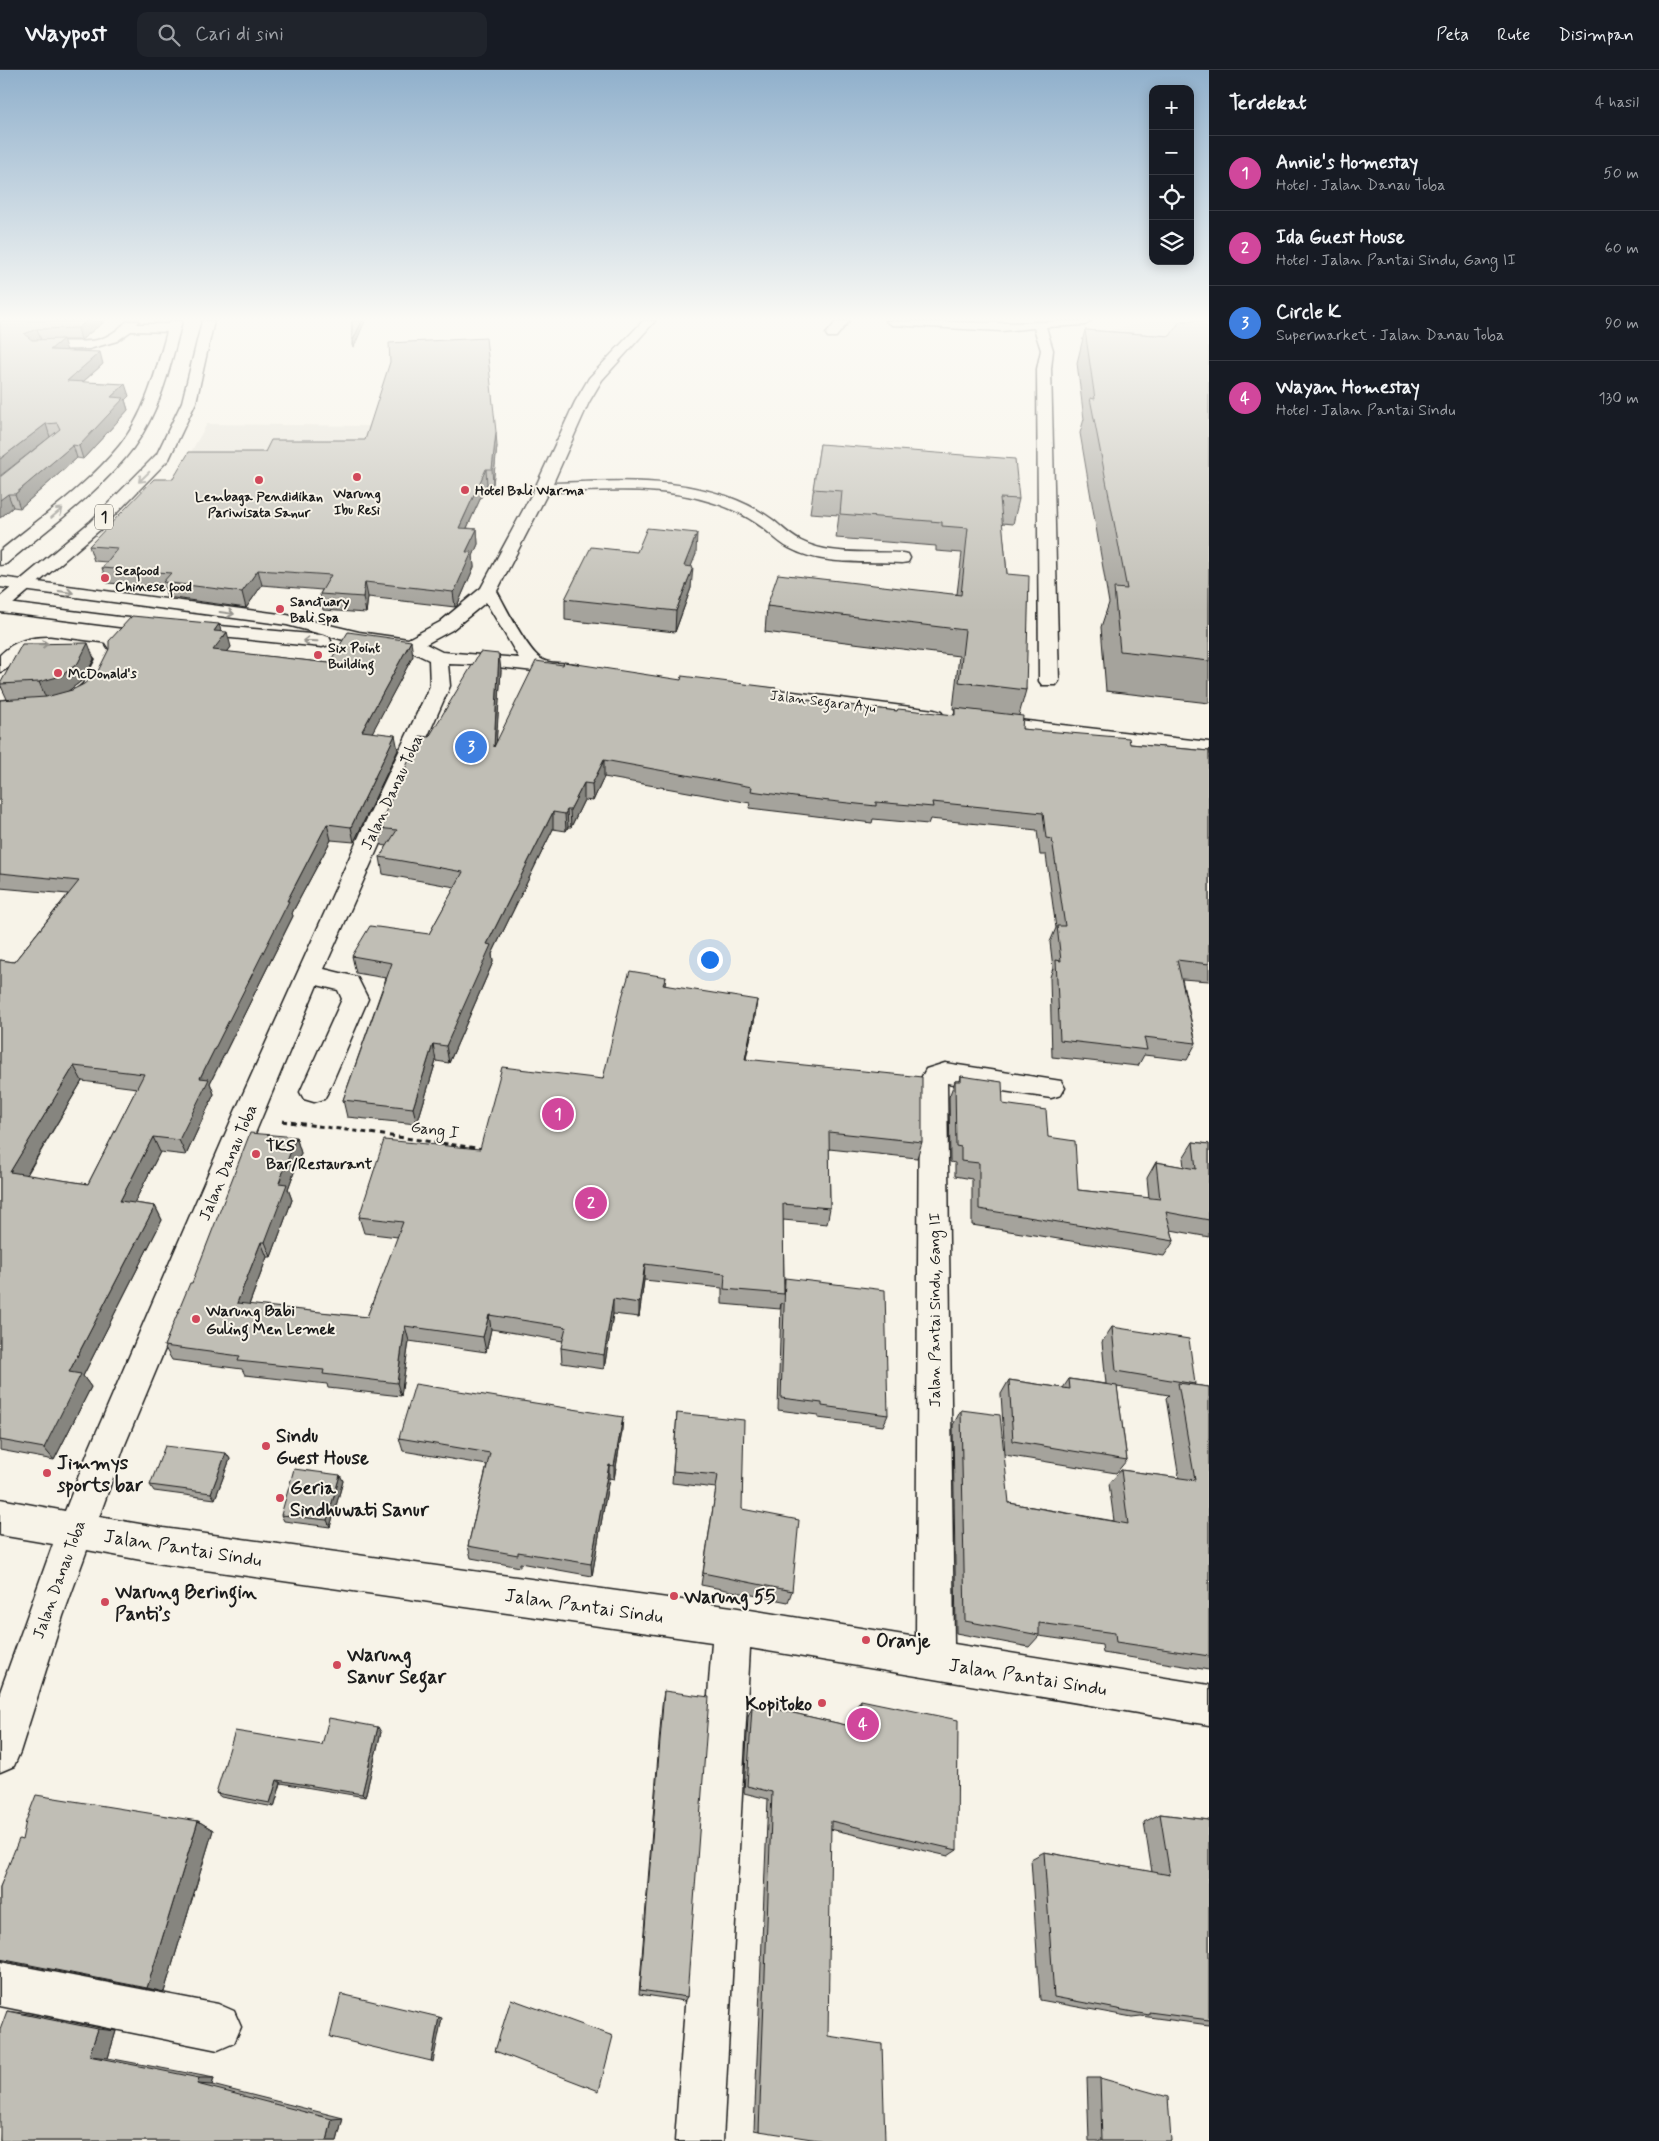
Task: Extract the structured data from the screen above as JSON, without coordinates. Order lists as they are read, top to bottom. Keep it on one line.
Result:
{"streets":{"main road":["1","Jalan Segara Ayu","Jalan Danau Toba","Jalan Pantai Sindu, Gang II","Jalan Pantai Sindu"],"path":["Gang I"]},"crossings":[["Jalan Danau Toba","Gang I"],["Jalan Danau Toba","Jalan Pantai Sindu"],["Jalan Pantai Sindu, Gang II","Jalan Pantai Sindu"]],"places":["Warung Ibu Resi","Lembaga Pendidikan Pariwisata Sanur","Hotel Bali Warma","Seafood Chinese food","Sanctuary Bali Spa","Six Point Building","McDonald's","TKS Bar/Restaurant","Warung Babi Guling Men Lemek","Sindu Guest House","Jimmys sports bar","Geria Sindhuwati Sanur","Warung 55","Warung Beringin Panti’s","Oranje","Warung Sanur Segar","Kopitoko"],"page":{"header":"Waypost","search":"Cari di sini","nav":["Peta","Rute","Disimpan"],"heading":["Terdekat","4 hasil"],"map_buttons":["+","−"],"list":[{"mark":"1","name":"Annie's Homestay","note":"Hotel · Jalan Danau Toba","value":"50 m"},{"mark":"2","name":"Ida Guest House","note":"Hotel · Jalan Pantai Sindu, Gang II","value":"60 m"},{"mark":"3","name":"Circle K","note":"Supermarket · Jalan Danau Toba","value":"90 m"},{"mark":"4","name":"Wayan Homestay","note":"Hotel · Jalan Pantai Sindu","value":"130 m"}],"pins":["3","1","2","4"]}}
